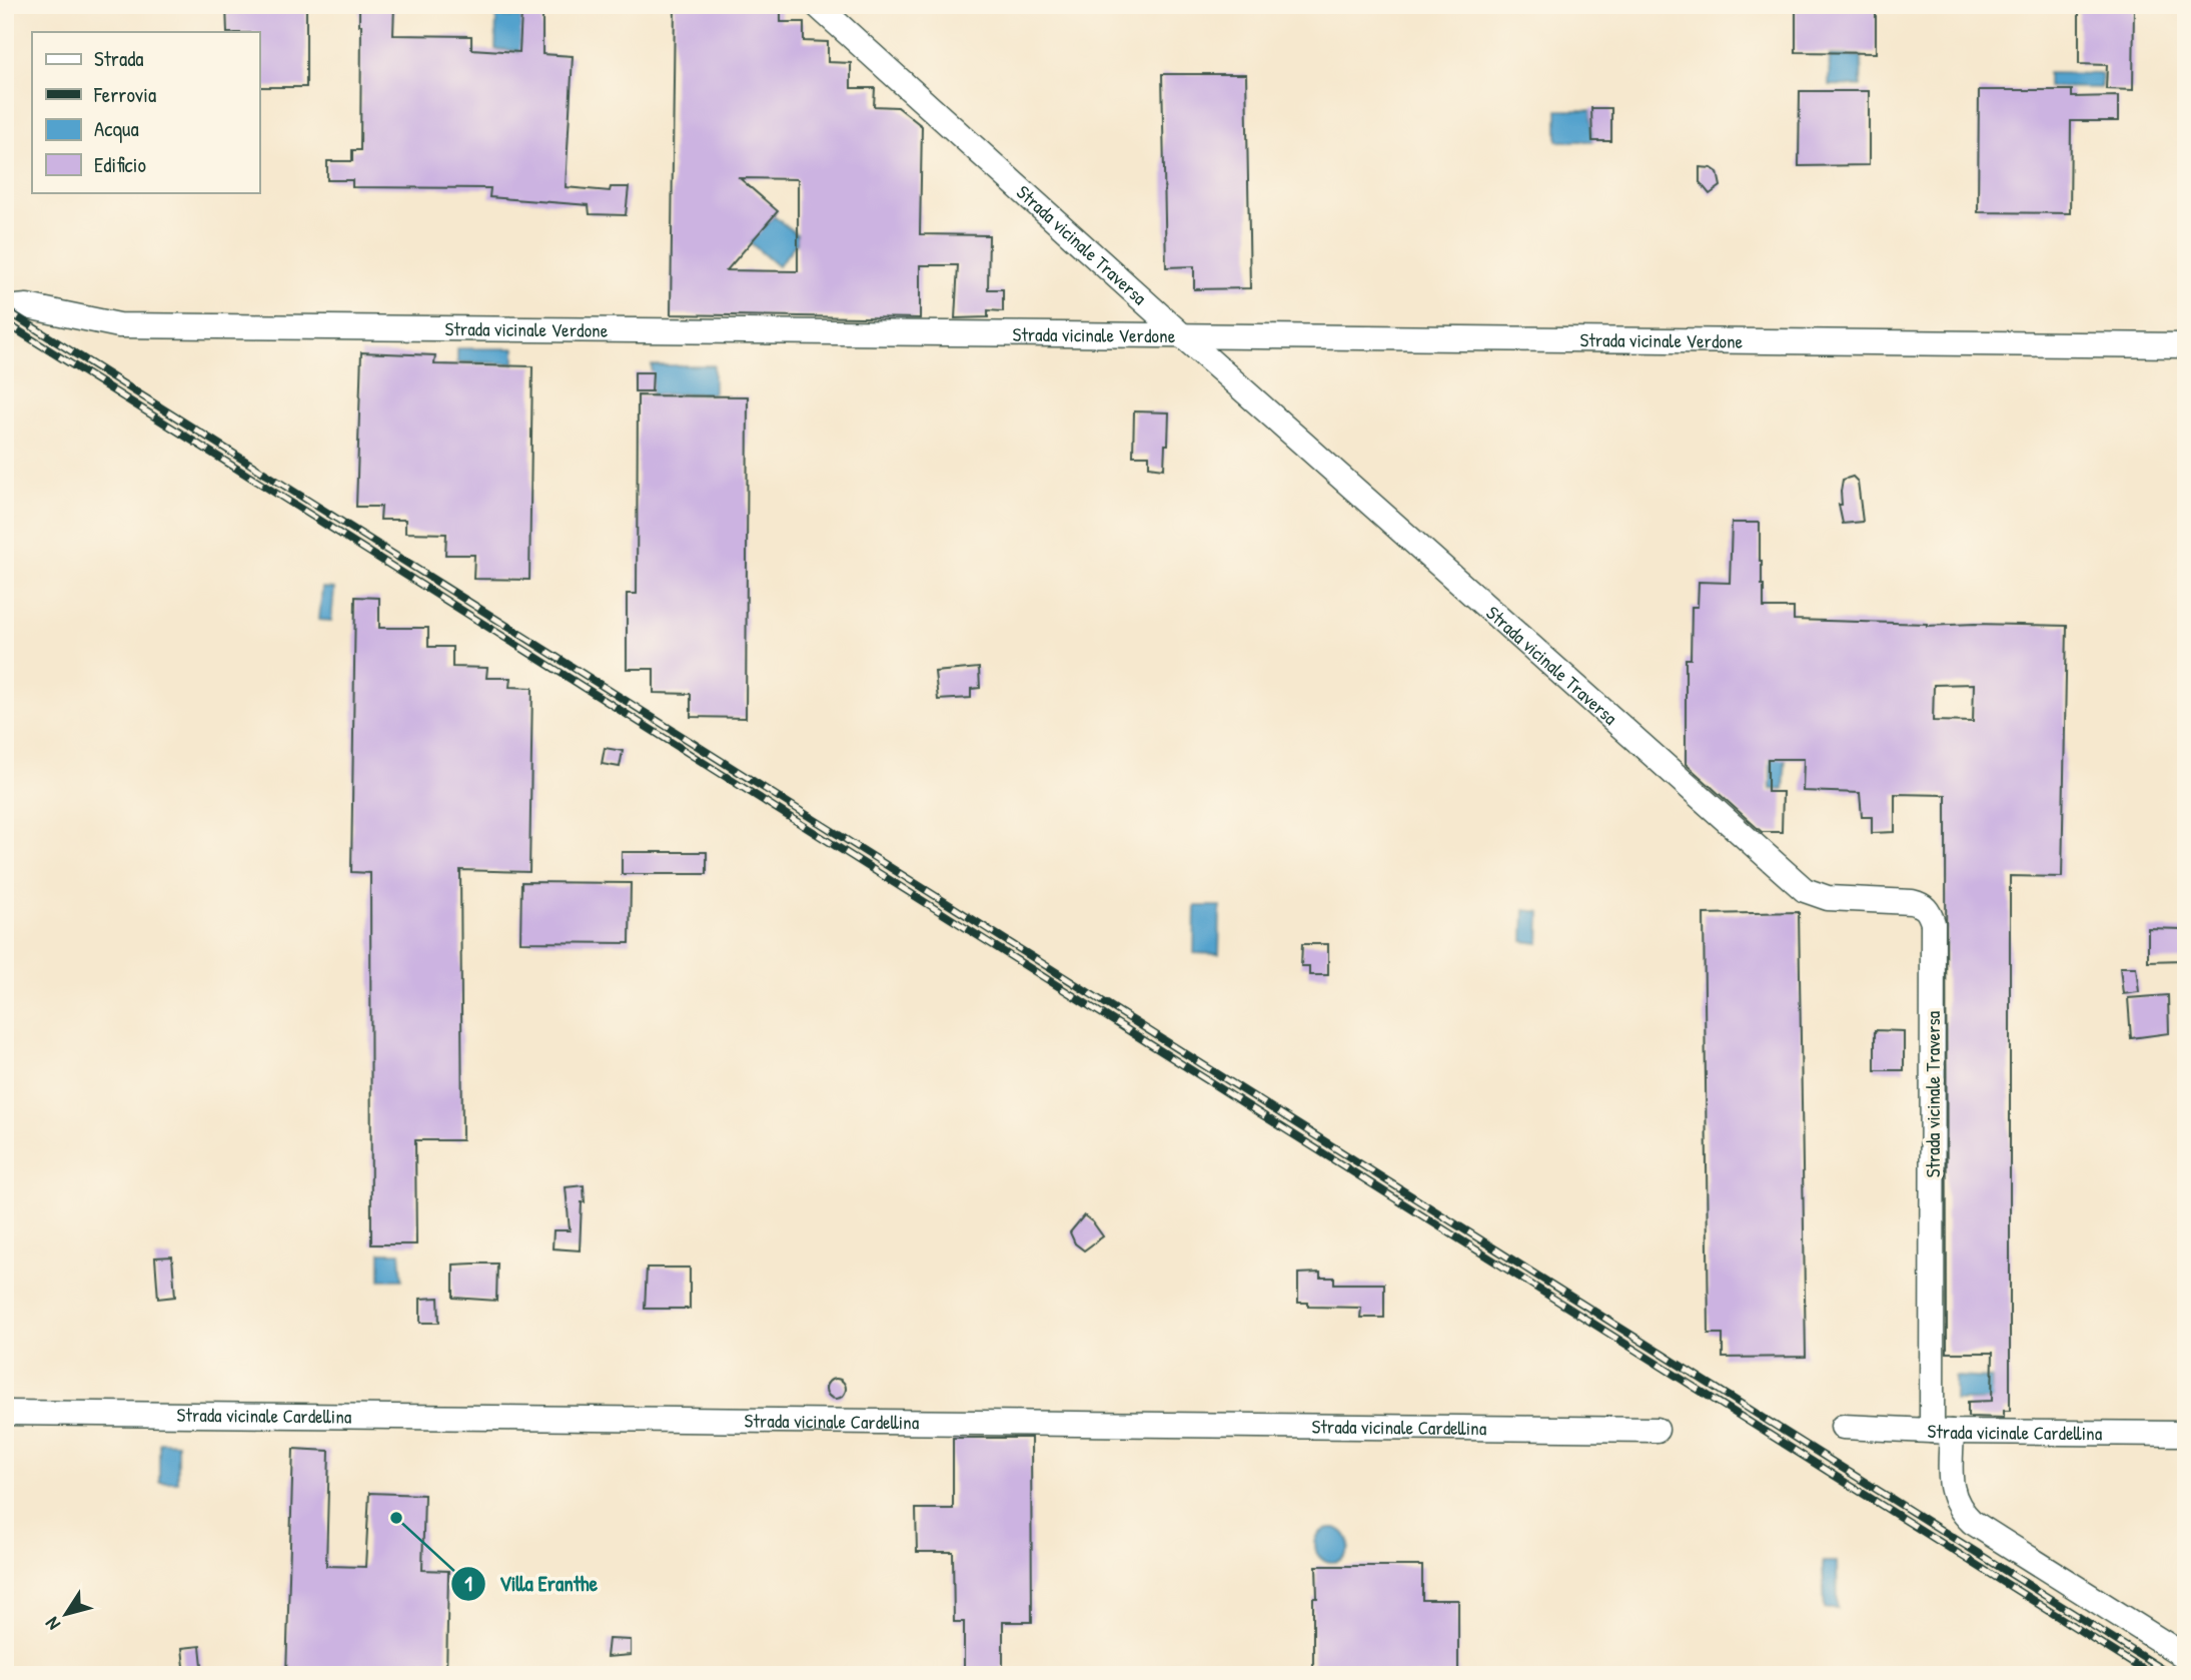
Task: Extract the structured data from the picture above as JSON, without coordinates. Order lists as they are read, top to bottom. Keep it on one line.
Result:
{"streets":{"street":["Strada vicinale Traversa","Strada vicinale Verdone","Strada vicinale Cardellina"]},"crossings":[["Strada vicinale Traversa","Strada vicinale Verdone"],["Strada vicinale Traversa","Strada vicinale Cardellina"]],"places":["Villa Eranthe"],"legend":["Strada","Ferrovia","Acqua","Edificio"],"north":"bottom left"}
